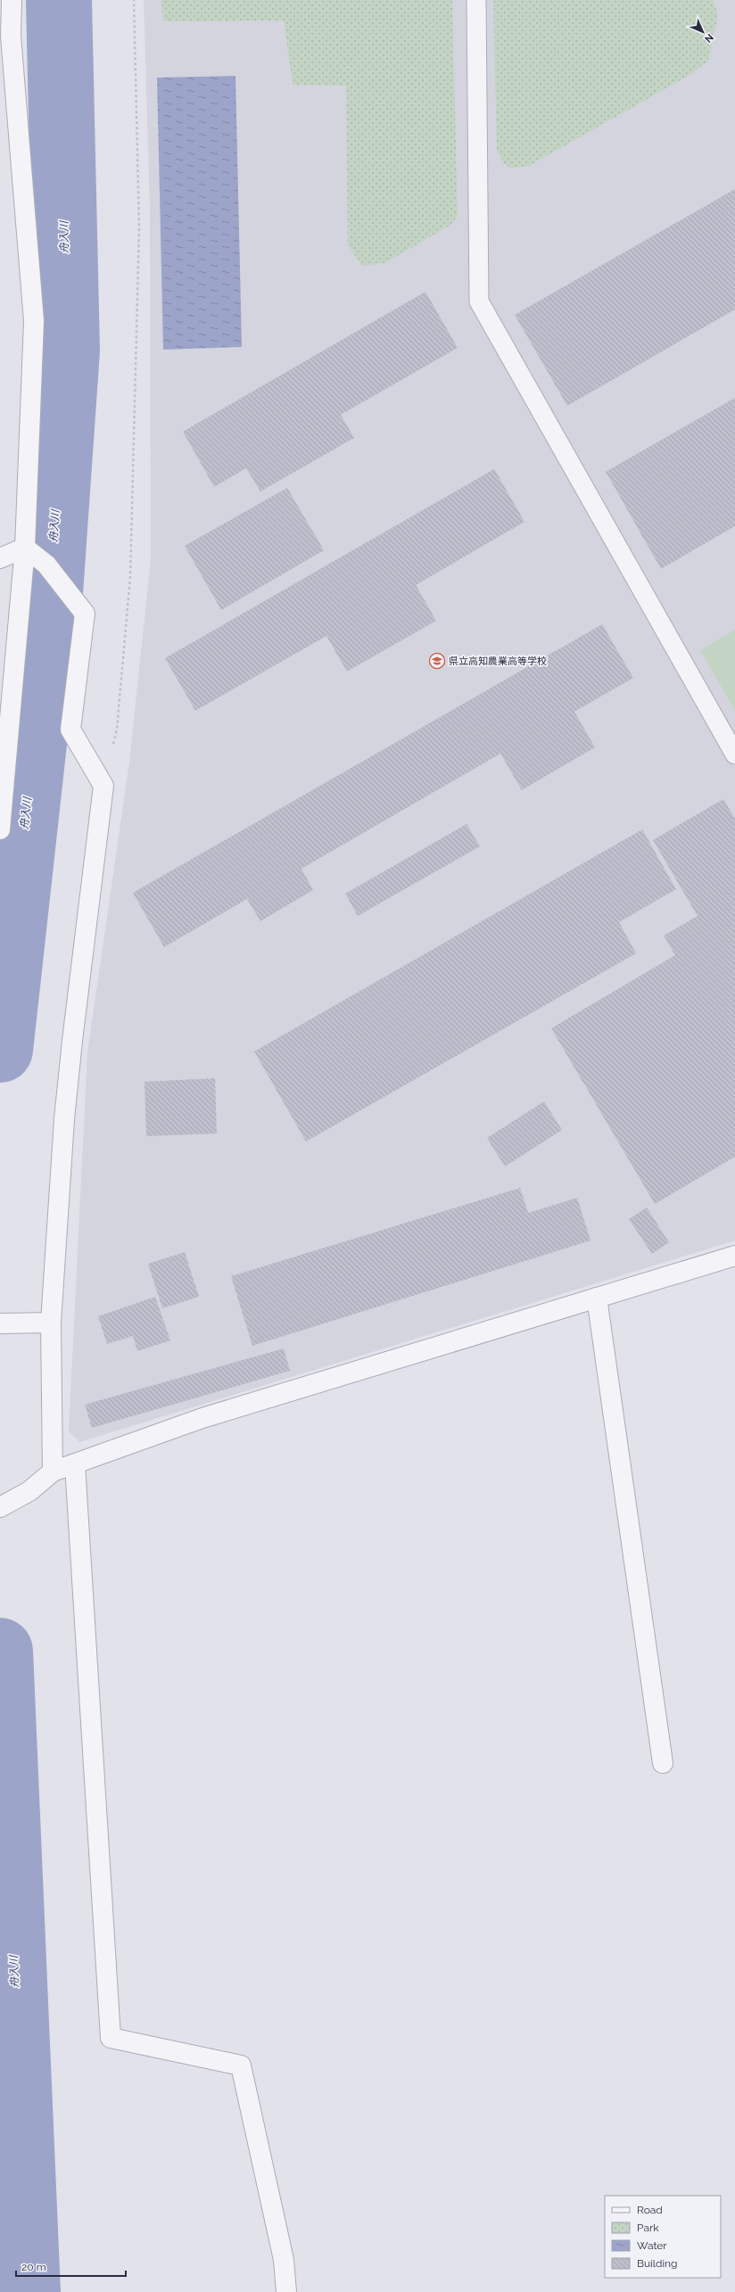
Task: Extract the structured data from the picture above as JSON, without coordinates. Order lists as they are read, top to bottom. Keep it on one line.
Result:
{"water":["舟入川"],"places":{"school or university":["県立高知農業高等学校"]},"legend":["Road","Park","Water","Building"],"scale_bar":"20 m","north":"bottom right"}
